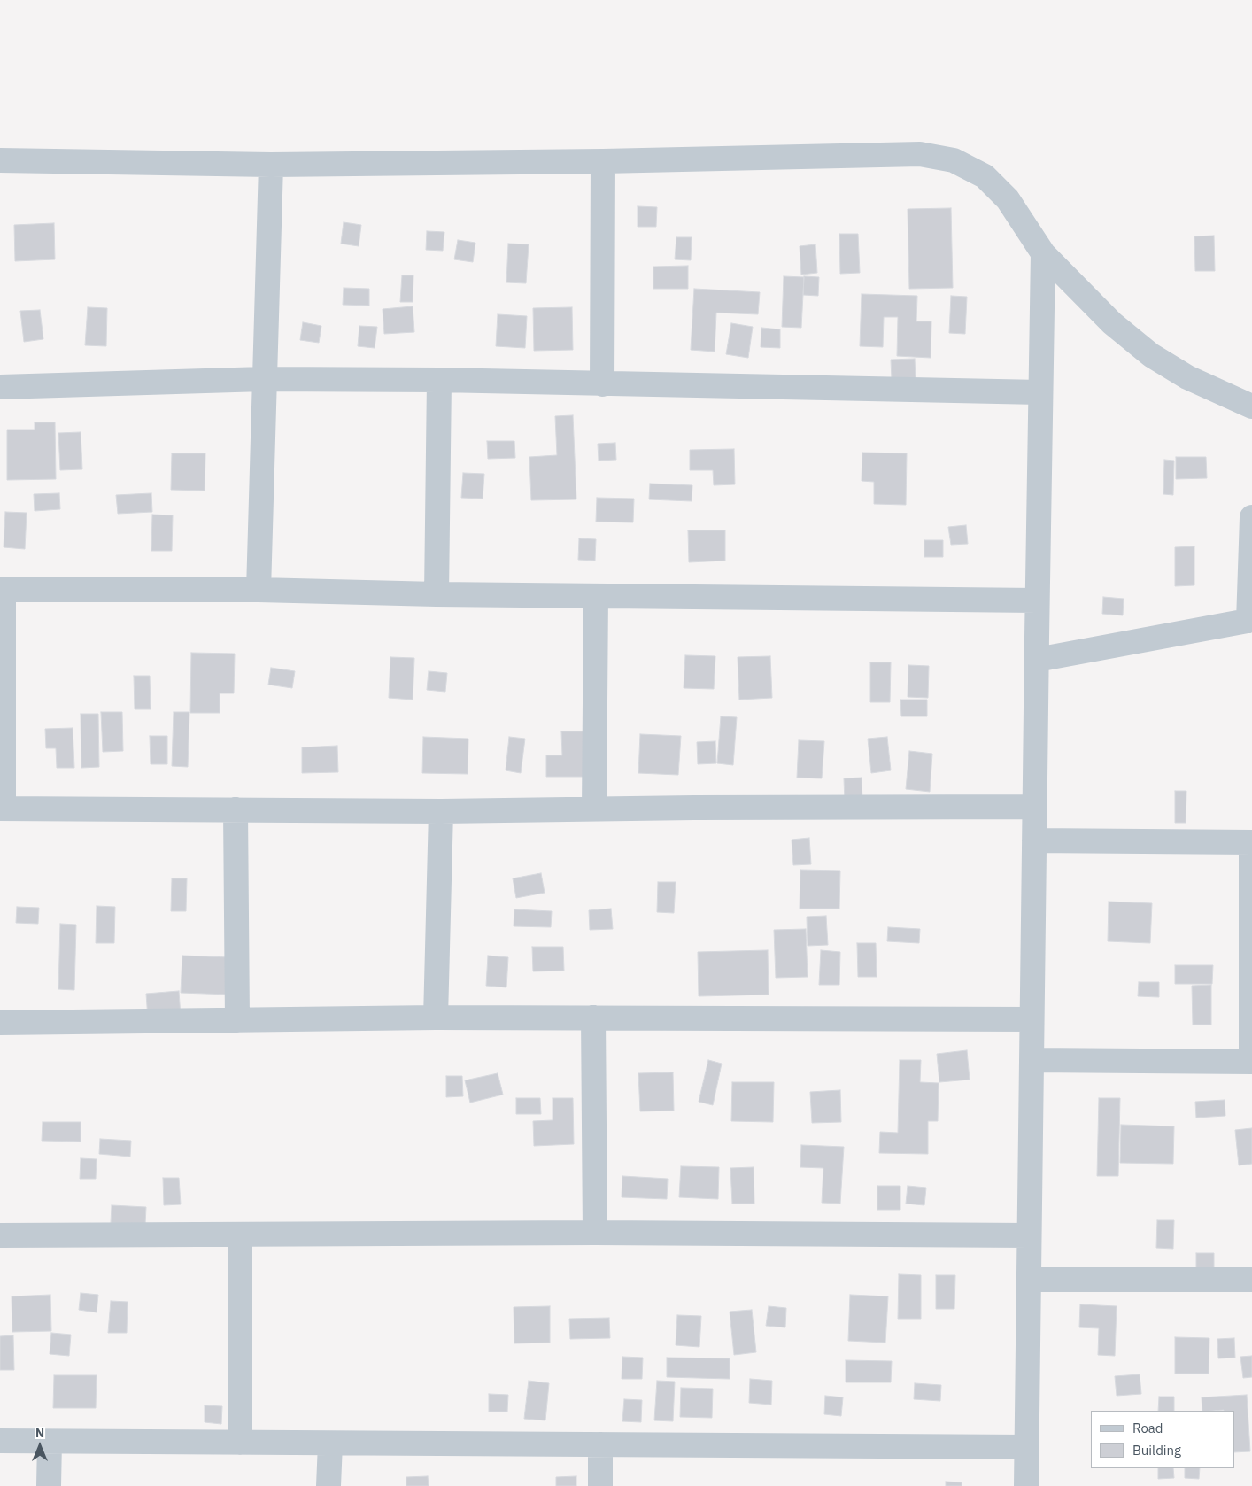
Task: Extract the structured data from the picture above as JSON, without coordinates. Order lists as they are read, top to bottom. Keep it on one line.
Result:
{"legend":["Road","Building"],"north":"top"}
